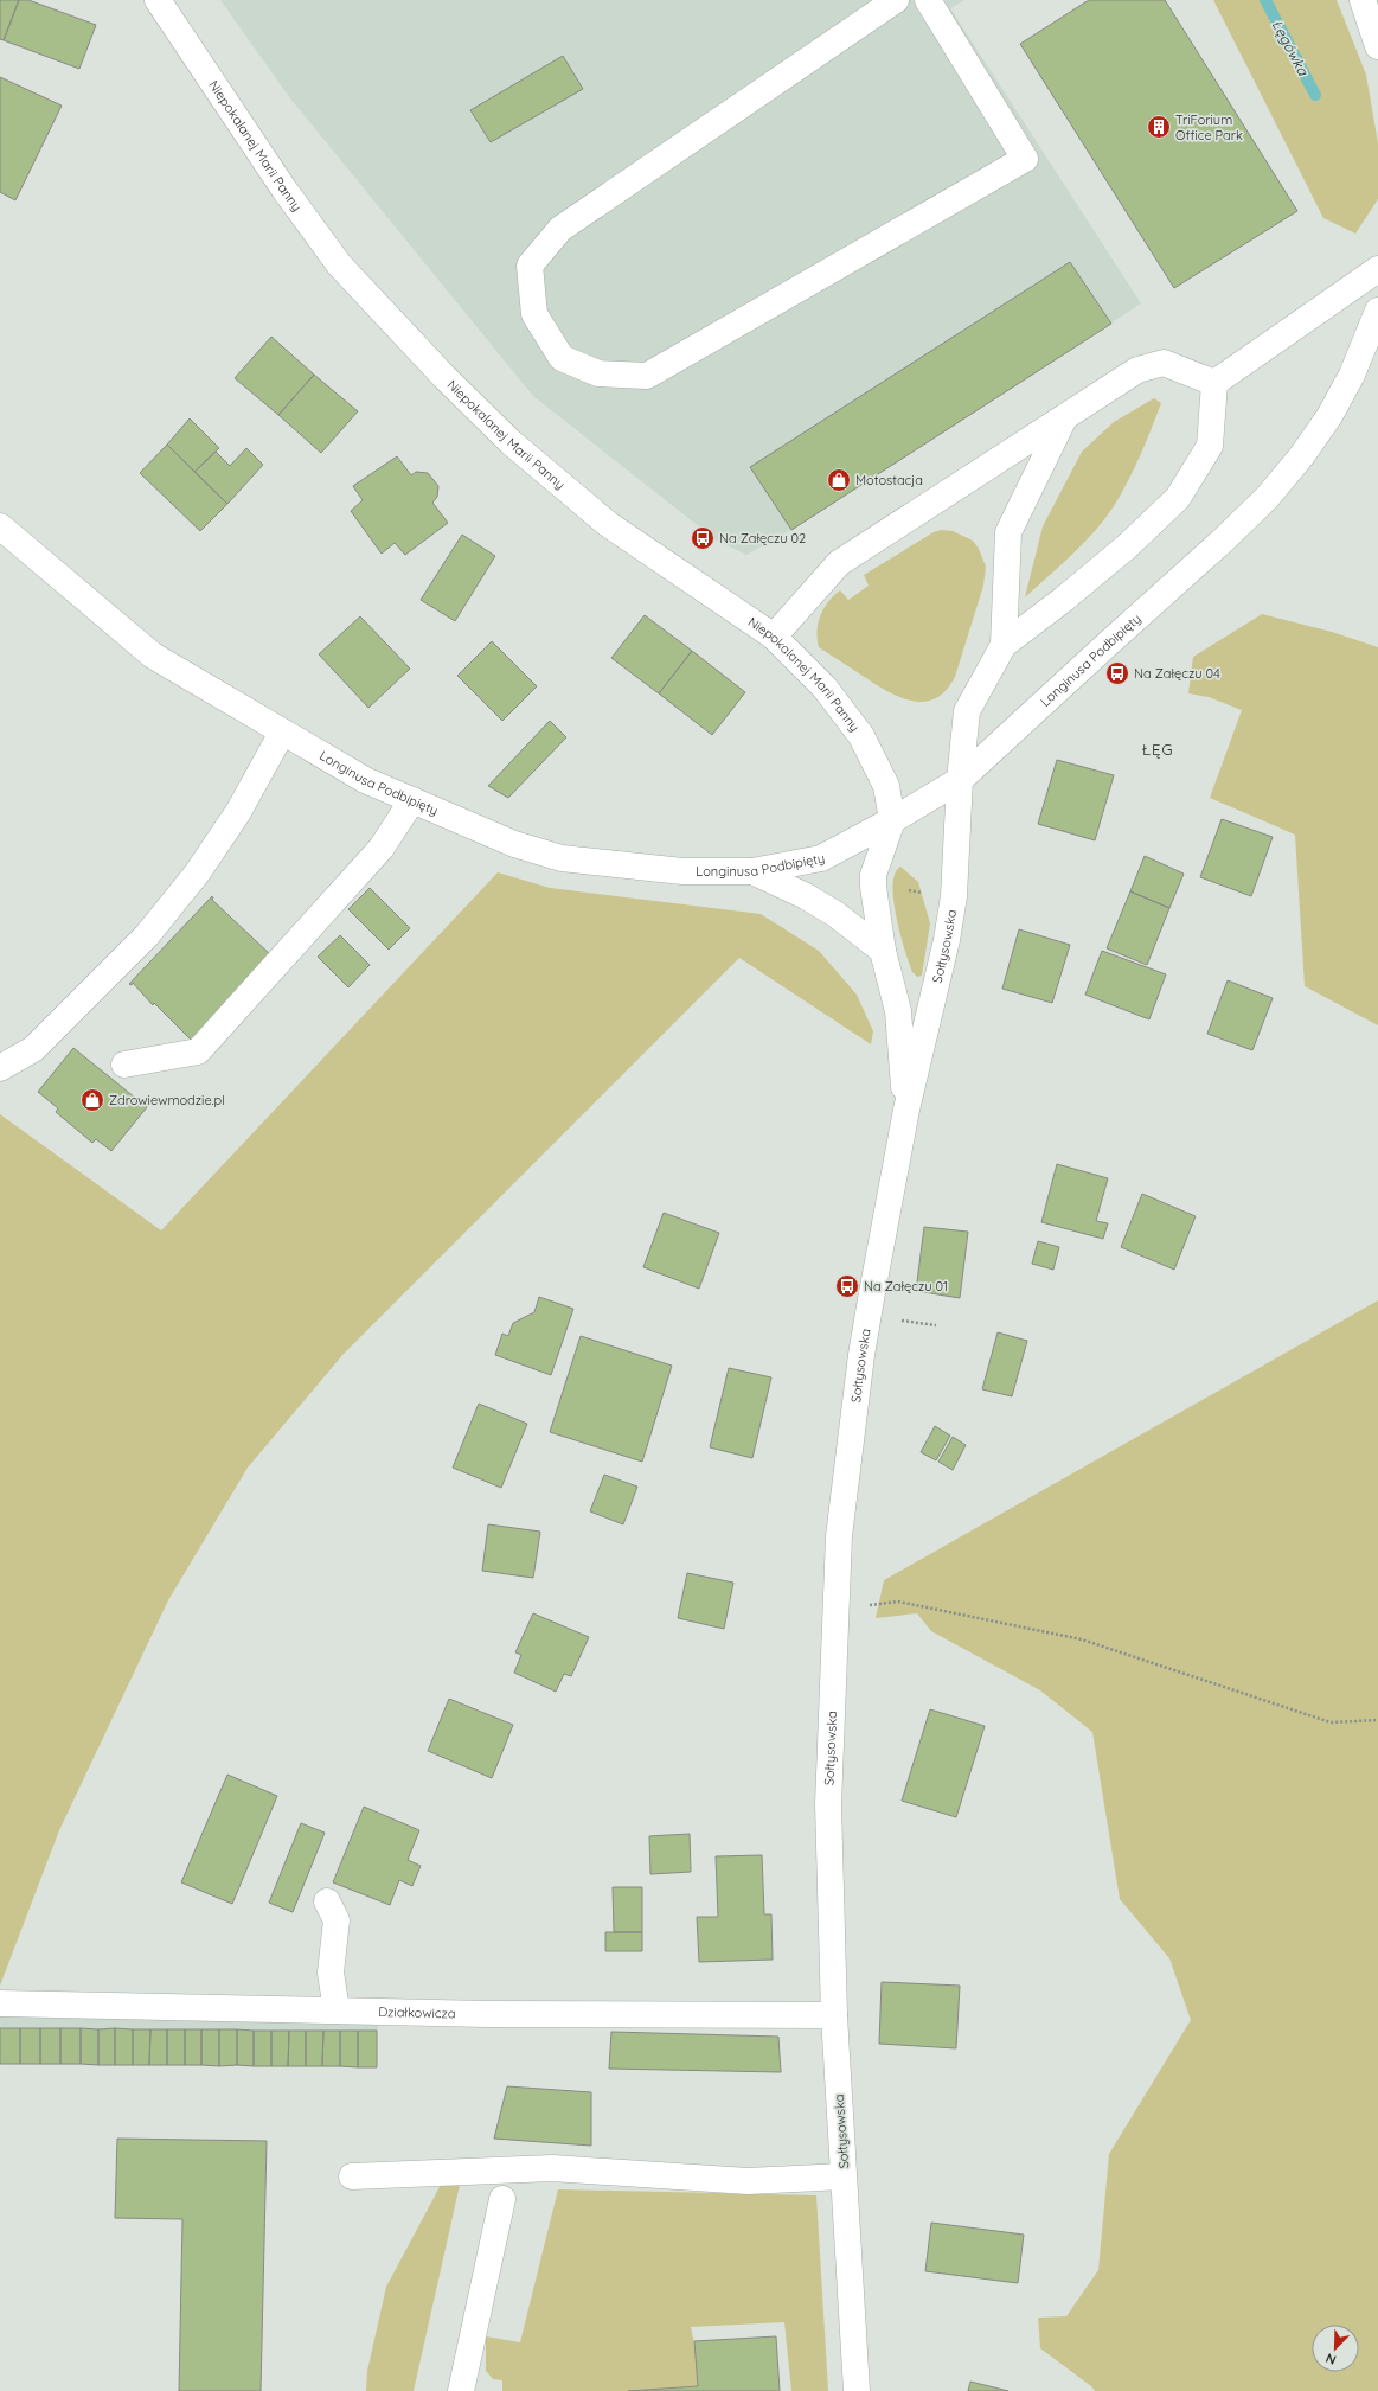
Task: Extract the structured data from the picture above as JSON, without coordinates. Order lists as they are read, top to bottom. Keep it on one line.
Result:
{"streets":{"street":["Niepokalanej Marii Panny","Longinusa Podbipięty","Sołtysowska","Działkowicza"]},"crossings":[["Niepokalanej Marii Panny","Longinusa Podbipięty"],["Niepokalanej Marii Panny","Sołtysowska"],["Longinusa Podbipięty","Sołtysowska"],["Sołtysowska","Działkowicza"]],"districts":["ŁĘG"],"water":["Łęgówka"],"places":{"building":["TriForium Office Park"],"shop":["Motostacja","Zdrowiewmodzie.pl"],"bus stop":["Na Załęczu 02","Na Załęczu 04","Na Załęczu 01"]},"north":"bottom left"}
